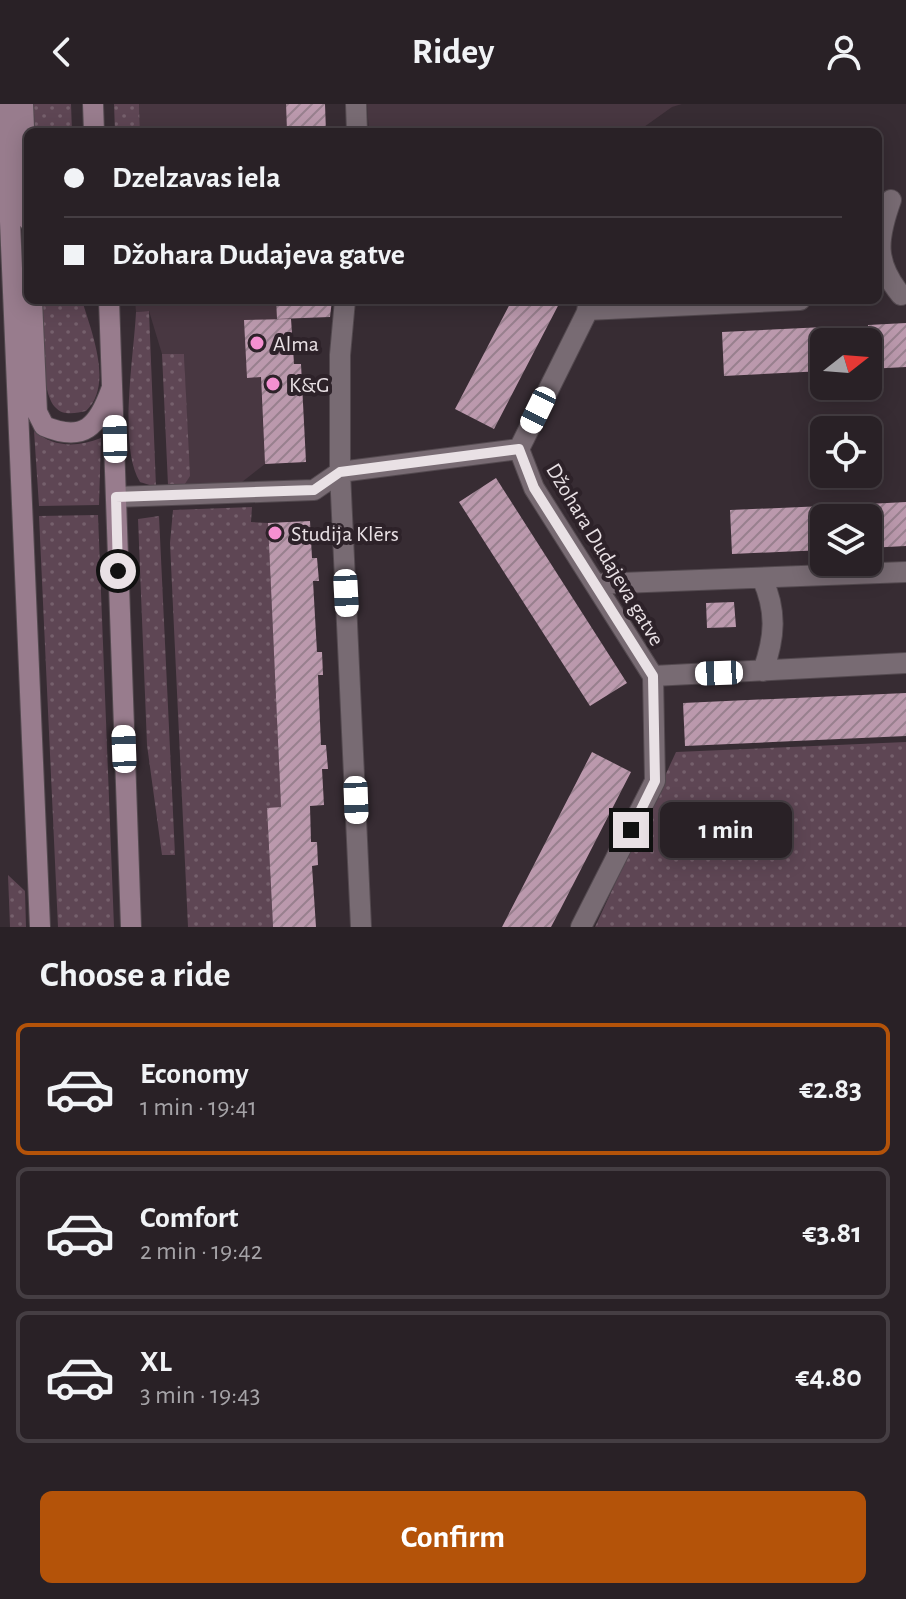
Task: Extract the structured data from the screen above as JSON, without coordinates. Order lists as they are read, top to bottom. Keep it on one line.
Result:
{"streets":{"street":["Džohara Dudajeva gatve"]},"places":["Alma","K&G","Studija Klērs"],"north":"right","page":{"header":"Ridey","banner":["Dzelzavas iela","Džohara Dudajeva gatve"],"bubble":"1 min","heading":"Choose a ride","list":[{"name":"Economy","note":"1 min · 19:41","value":"€2.83"},{"name":"Comfort","note":"2 min · 19:42","value":"€3.81"},{"name":"XL","note":"3 min · 19:43","value":"€4.80"}],"buttons":"Confirm"}}
